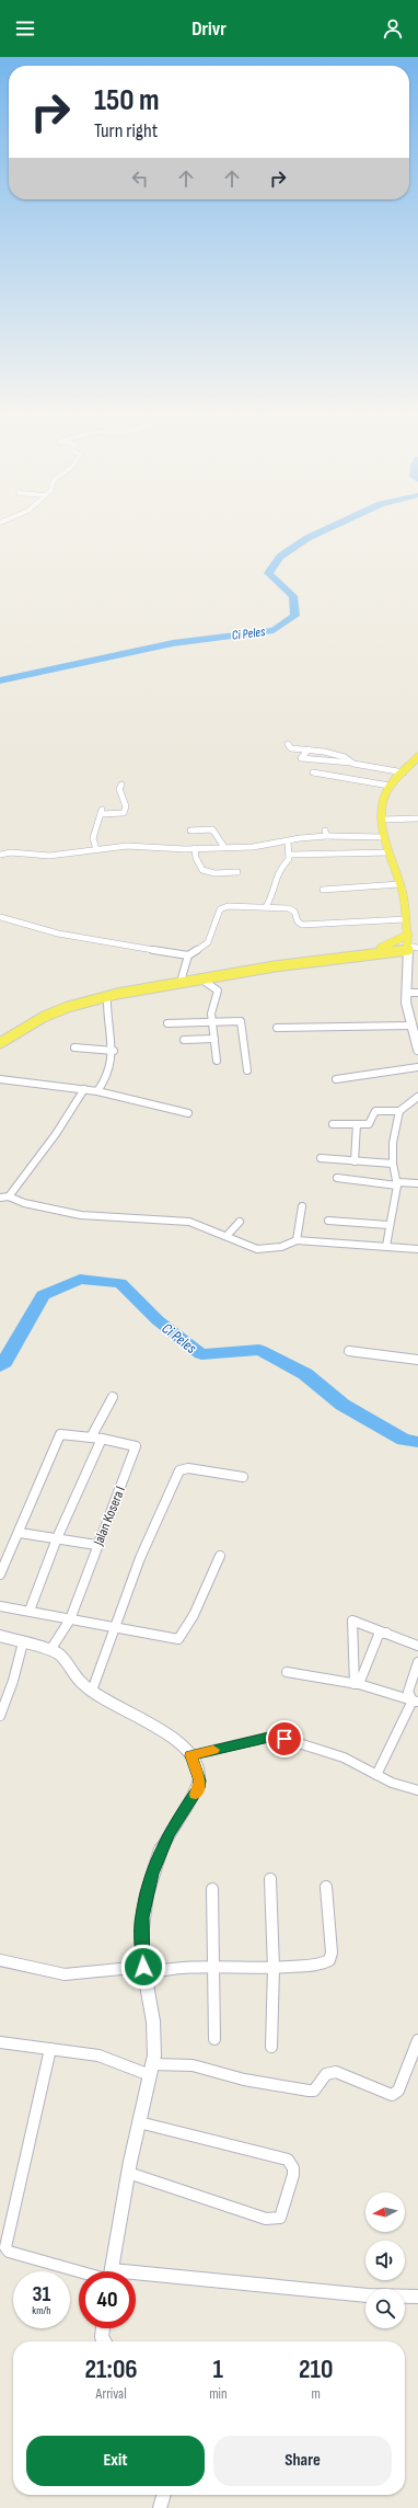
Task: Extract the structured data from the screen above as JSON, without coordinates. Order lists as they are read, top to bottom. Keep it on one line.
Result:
{"streets":{"street":["Jalan Kosera I"]},"water":["Ci Peles"],"north":"left","page":{"header":"Drivr","turn":["150 m","Turn right"],"speed":"31 km/h","limit":"40","eta":["21:06","Arrival","1","min","210","m"],"buttons":["Exit","Share"]}}
